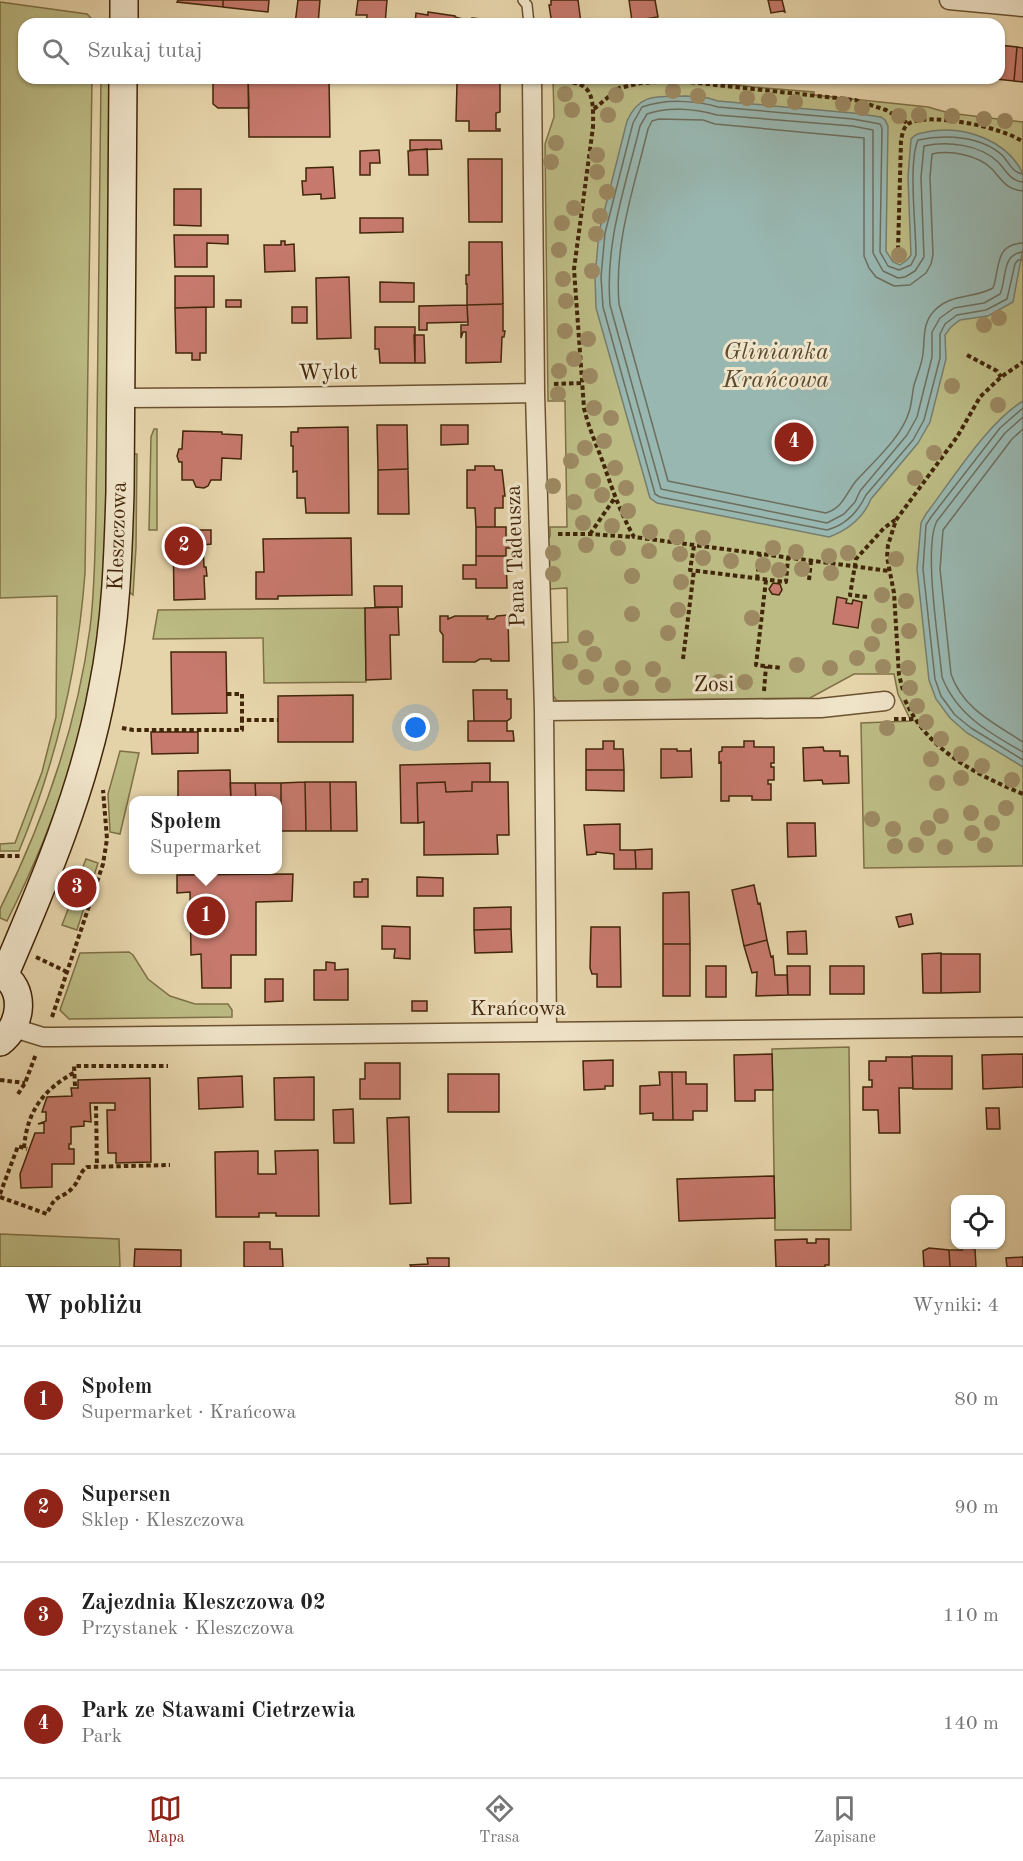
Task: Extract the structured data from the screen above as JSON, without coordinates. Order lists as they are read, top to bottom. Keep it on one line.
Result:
{"streets":{"main road":["Kleszczowa"],"street":["Wylot","Pana Tadeusza","Zosi","Krańcowa"]},"crossings":[["Wylot","Kleszczowa"],["Wylot","Pana Tadeusza"],["Pana Tadeusza","Zosi"],["Pana Tadeusza","Krańcowa"]],"water":["Glinianka Krańcowa"],"page":{"search":"Szukaj tutaj","pins":["4","2","3","1"],"popup":["Społem","Supermarket"],"heading":["W pobliżu","Wyniki: 4"],"list":[{"mark":"1","name":"Społem","note":"Supermarket · Krańcowa","value":"80 m"},{"mark":"2","name":"Supersen","note":"Sklep · Kleszczowa","value":"90 m"},{"mark":"3","name":"Zajezdnia Kleszczowa 02","note":"Przystanek · Kleszczowa","value":"110 m"},{"mark":"4","name":"Park ze Stawami Cietrzewia","note":"Park","value":"140 m"}],"nav":["Mapa","Trasa","Zapisane"]}}
